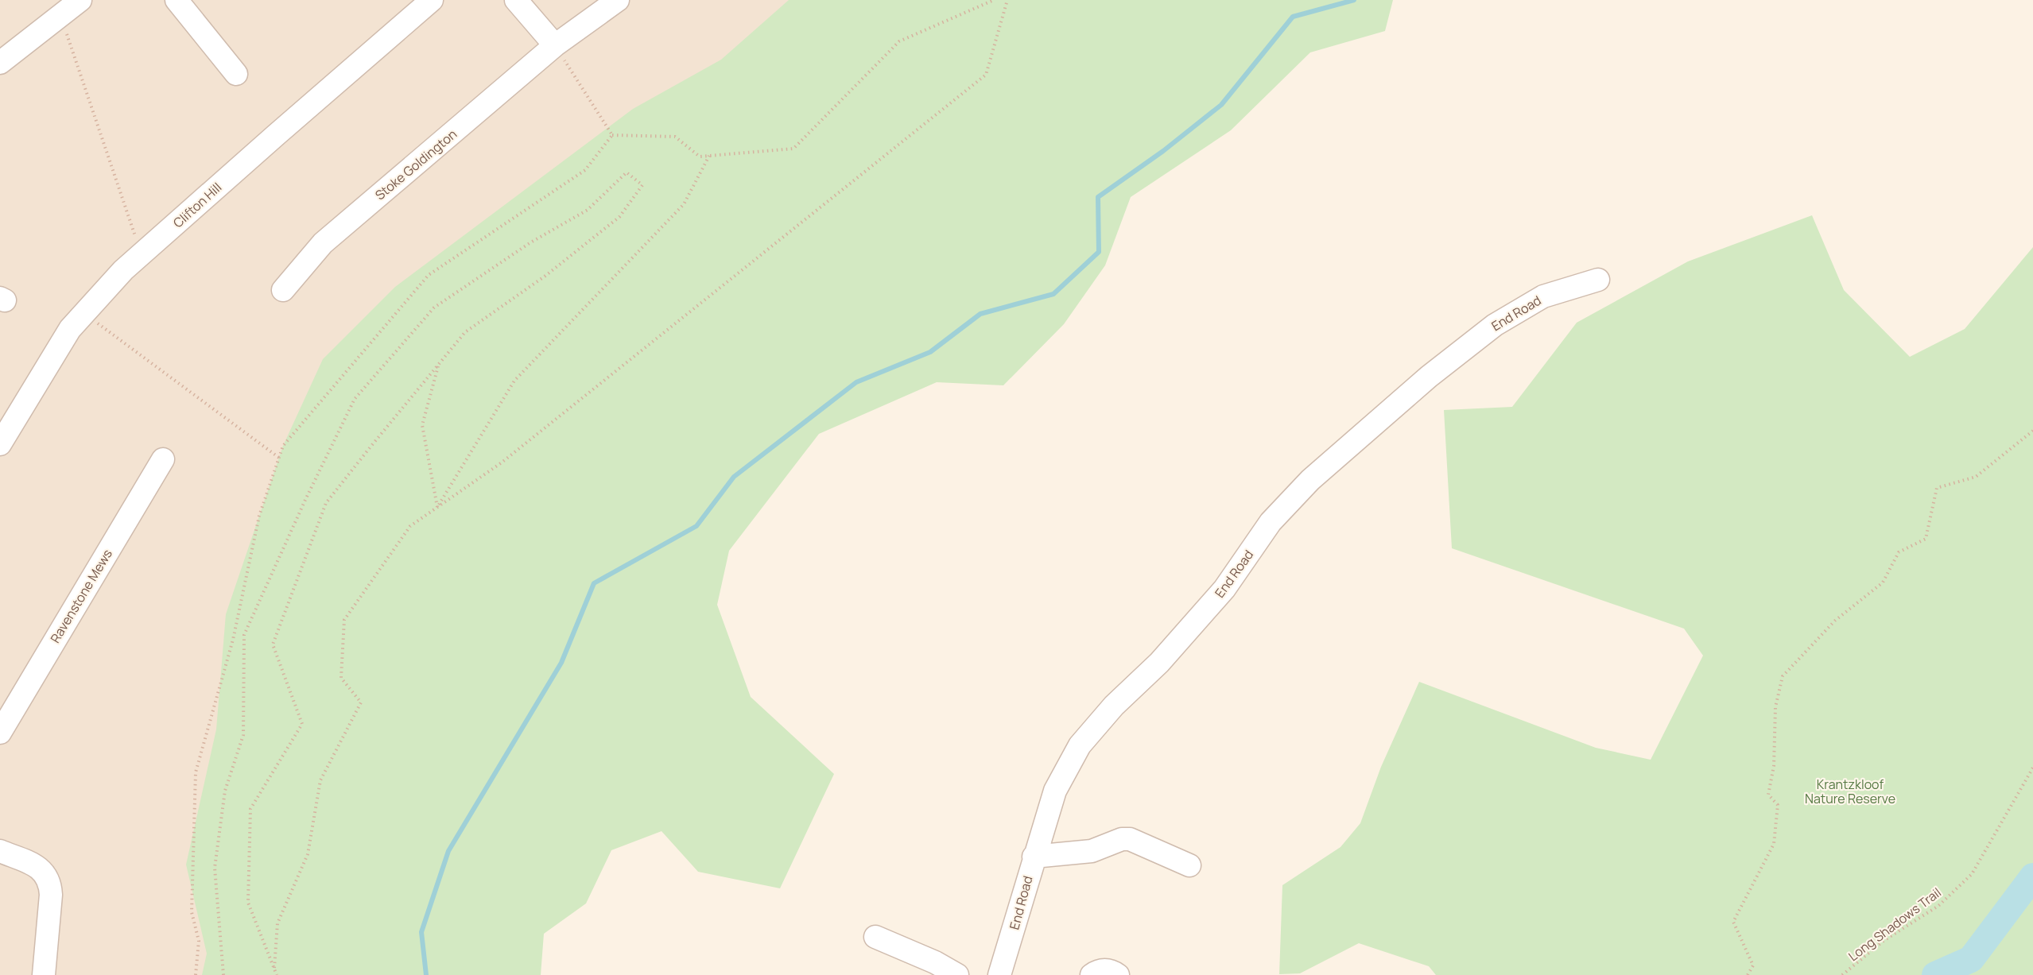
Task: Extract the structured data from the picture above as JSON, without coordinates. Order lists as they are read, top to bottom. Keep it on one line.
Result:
{"streets":{"street":["Stoke Goldington","Clifton Hill","End Road","Ravenstone Mews"],"path":["Long Shadows Trail"]},"parks":["Krantzkloof Nature Reserve"]}
